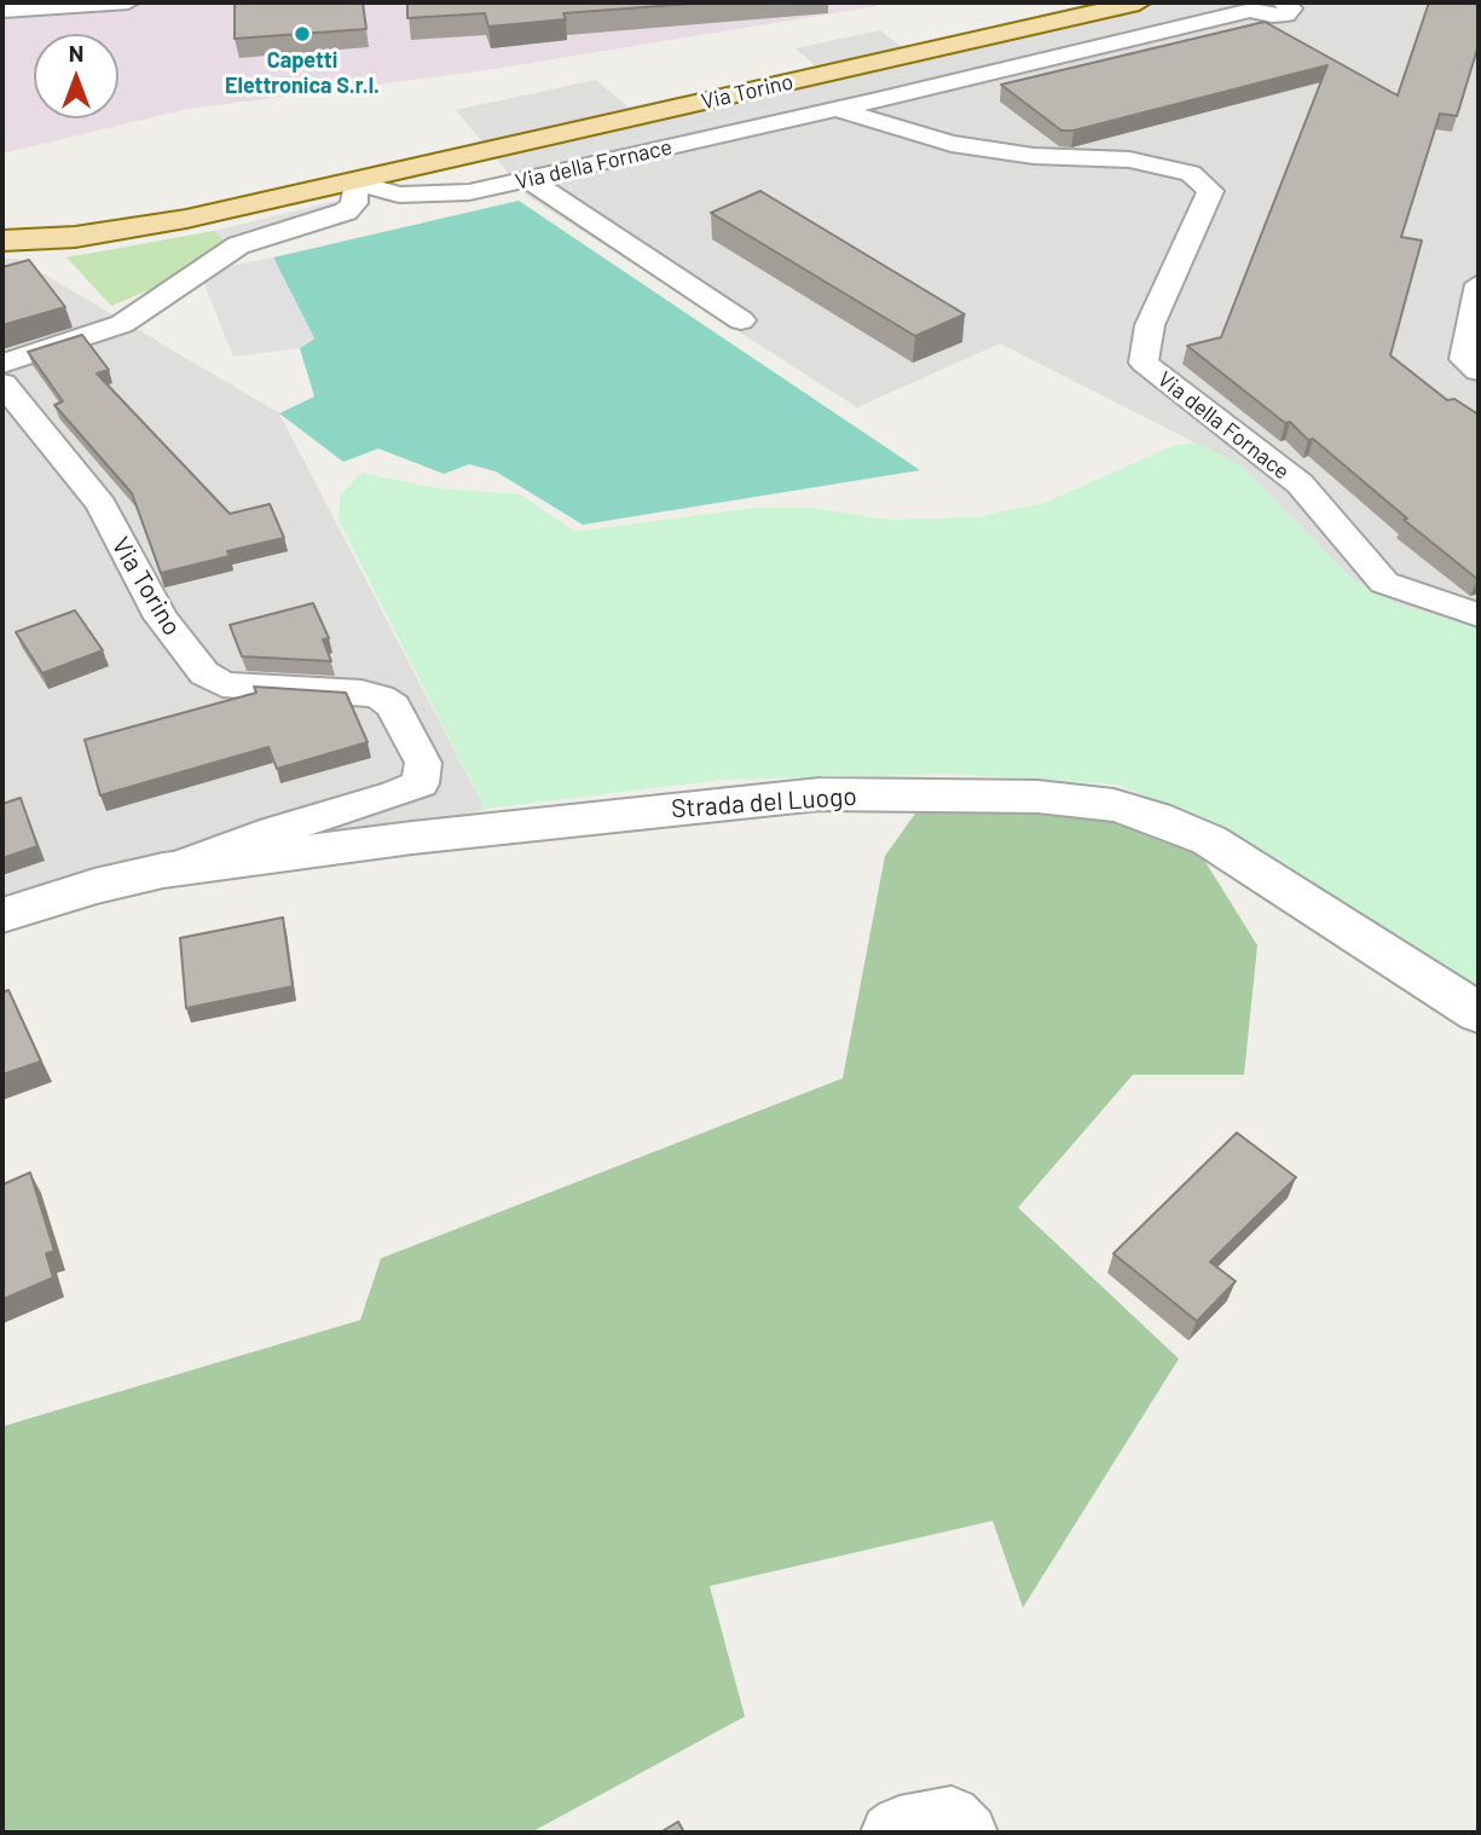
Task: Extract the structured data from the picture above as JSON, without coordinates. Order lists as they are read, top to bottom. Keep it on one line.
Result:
{"streets":{"main road":["Via Torino"],"street":["Via della Fornace","Strada del Luogo"]},"crossings":[["Via Torino","Via della Fornace"],["Via Torino","Strada del Luogo"]],"places":["Capetti Elettronica S.r.l."],"north":"top"}
